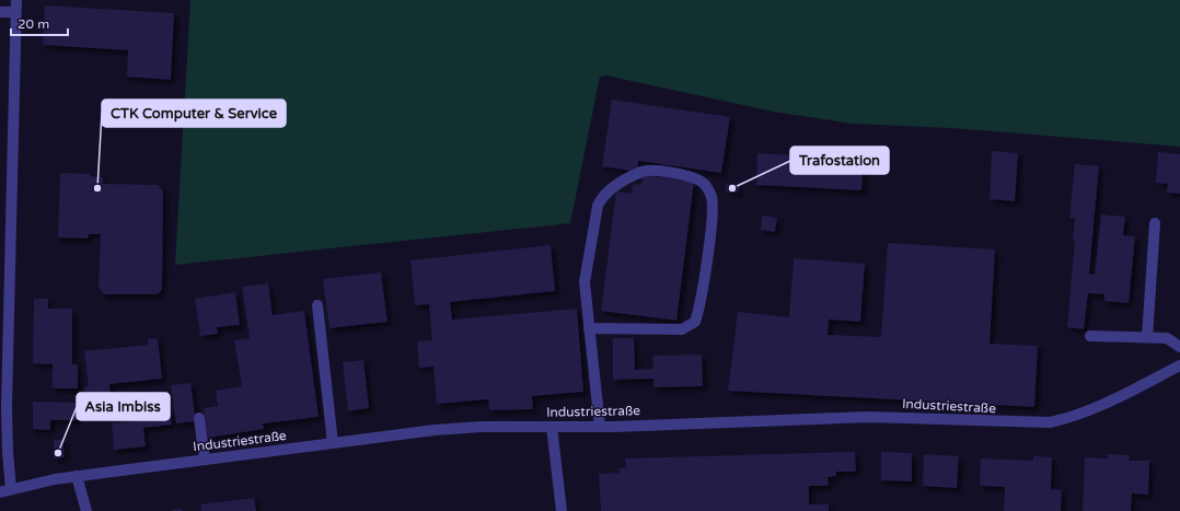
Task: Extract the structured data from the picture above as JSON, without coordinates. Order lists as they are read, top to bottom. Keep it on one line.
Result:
{"streets":{"street":["Industriestraße"]},"places":["CTK Computer & Service","Trafostation","Asia Imbiss"],"scale_bar":"20 m"}
